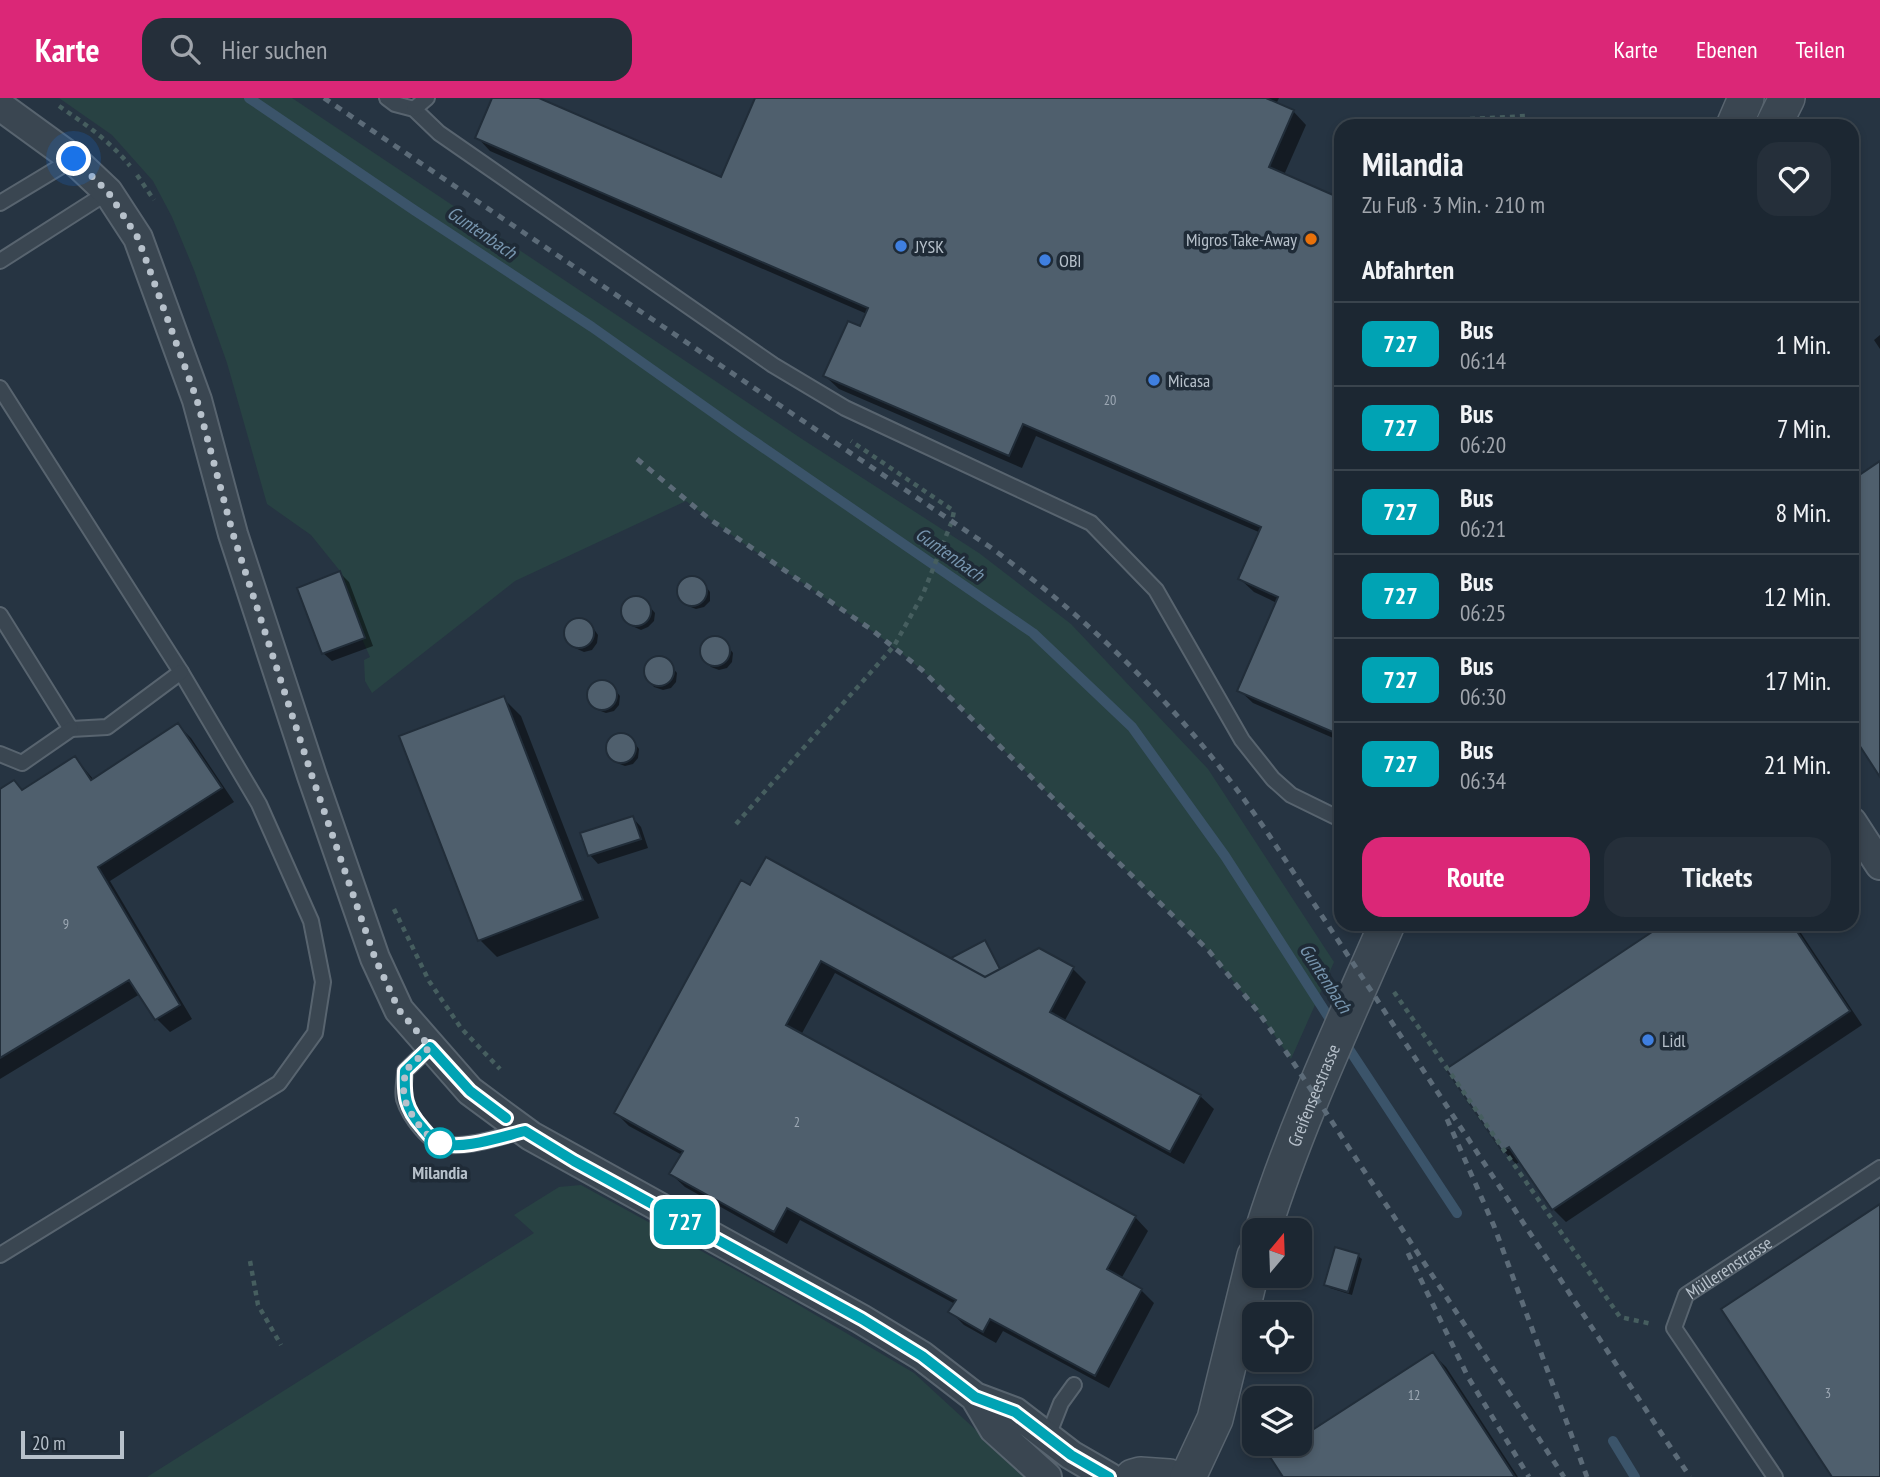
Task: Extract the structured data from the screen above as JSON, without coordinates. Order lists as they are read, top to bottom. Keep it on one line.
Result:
{"streets":{"street":["Greifenseestrasse"],"lane":["Müllerenstrasse"]},"water":["Guntenbach"],"places":["Migros Take-Away","JYSK","OBI","Micasa","Lidl","Milandia"],"lines":["bus line 727"],"house_numbers":["20","9","2","3","12"],"scale_bar":"20 m","north":"top","page":{"header":"Karte","search":"Hier suchen","nav":["Karte","Ebenen","Teilen"],"on_map":"727","heading":[["Milandia","Zu Fuß · 3 Min. · 210 m"],"Abfahrten"],"list":[{"mark":"727","name":"Bus","note":"06:14","value":"1 Min."},{"mark":"727","name":"Bus","note":"06:20","value":"7 Min."},{"mark":"727","name":"Bus","note":"06:21","value":"8 Min."},{"mark":"727","name":"Bus","note":"06:25","value":"12 Min."},{"mark":"727","name":"Bus","note":"06:30","value":"17 Min."},{"mark":"727","name":"Bus","note":"06:34","value":"21 Min."}],"buttons":["Route","Tickets"],"scale":"20 m"}}
